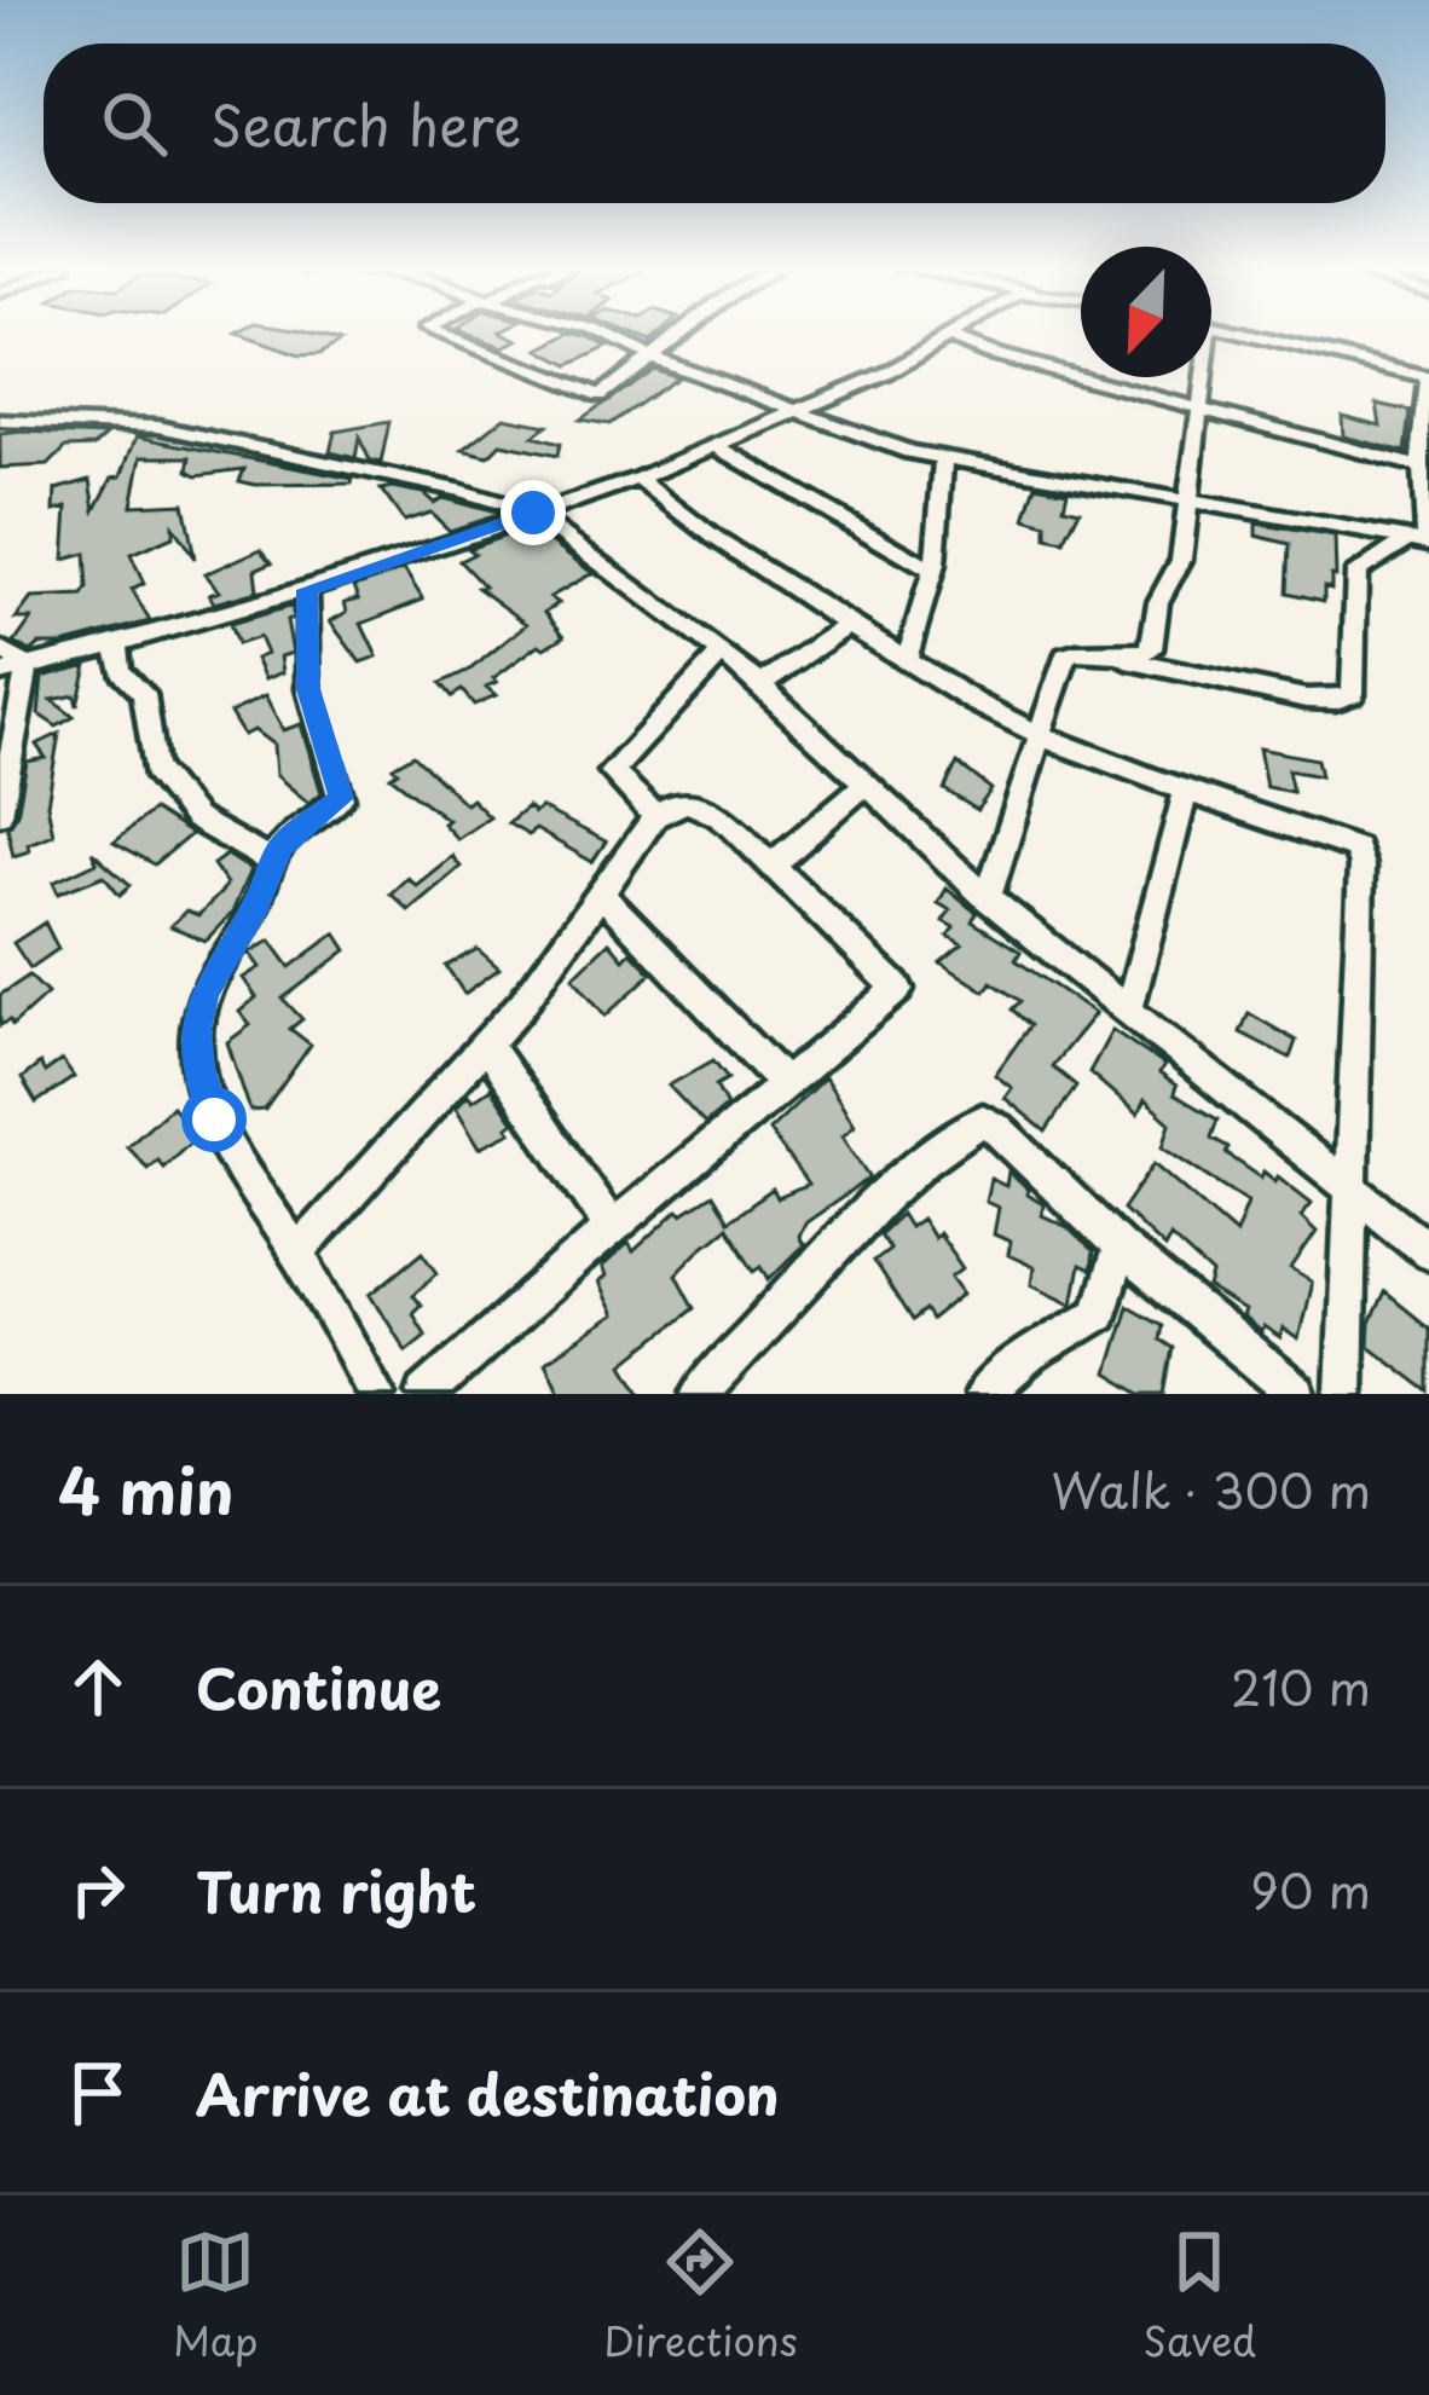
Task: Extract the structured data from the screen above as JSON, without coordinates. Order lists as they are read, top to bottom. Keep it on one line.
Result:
{"north":"bottom left","page":{"search":"Search here","heading":["4 min","Walk · 300 m"],"list":[["Continue","210 m"],["Turn right","90 m"],"Arrive at destination"],"nav":["Map","Directions","Saved"]}}
